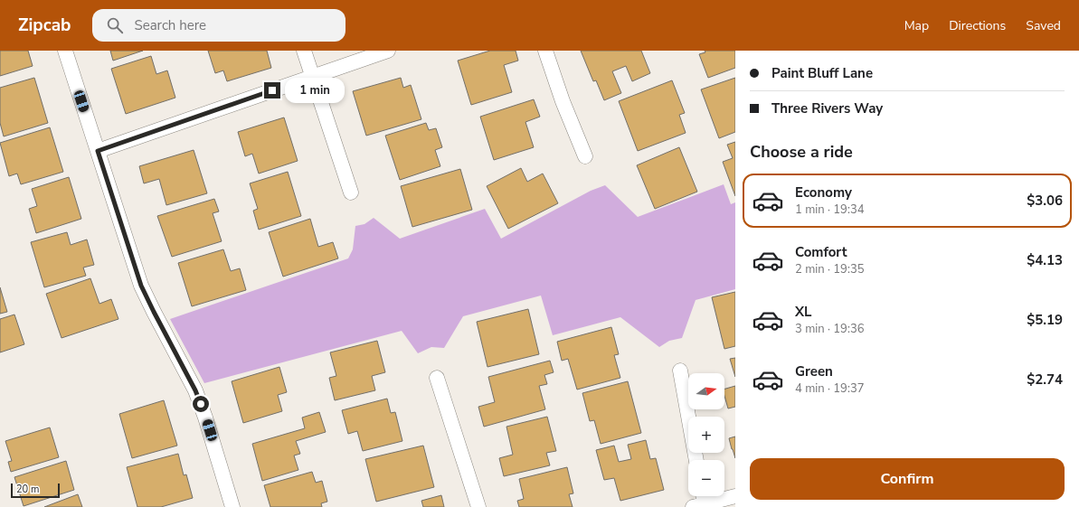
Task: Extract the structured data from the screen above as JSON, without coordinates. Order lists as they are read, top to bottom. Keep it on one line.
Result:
{"scale_bar":"20 m","north":"right","page":{"header":"Zipcab","search":"Search here","nav":["Map","Directions","Saved"],"banner":["Paint Bluff Lane","Three Rivers Way"],"bubble":"1 min","heading":"Choose a ride","list":[{"name":"Economy","note":"1 min · 19:34","value":"$3.06"},{"name":"Comfort","note":"2 min · 19:35","value":"$4.13"},{"name":"XL","note":"3 min · 19:36","value":"$5.19"},{"name":"Green","note":"4 min · 19:37","value":"$2.74"}],"map_buttons":["+","−"],"buttons":"Confirm","scale":"20 m"}}
